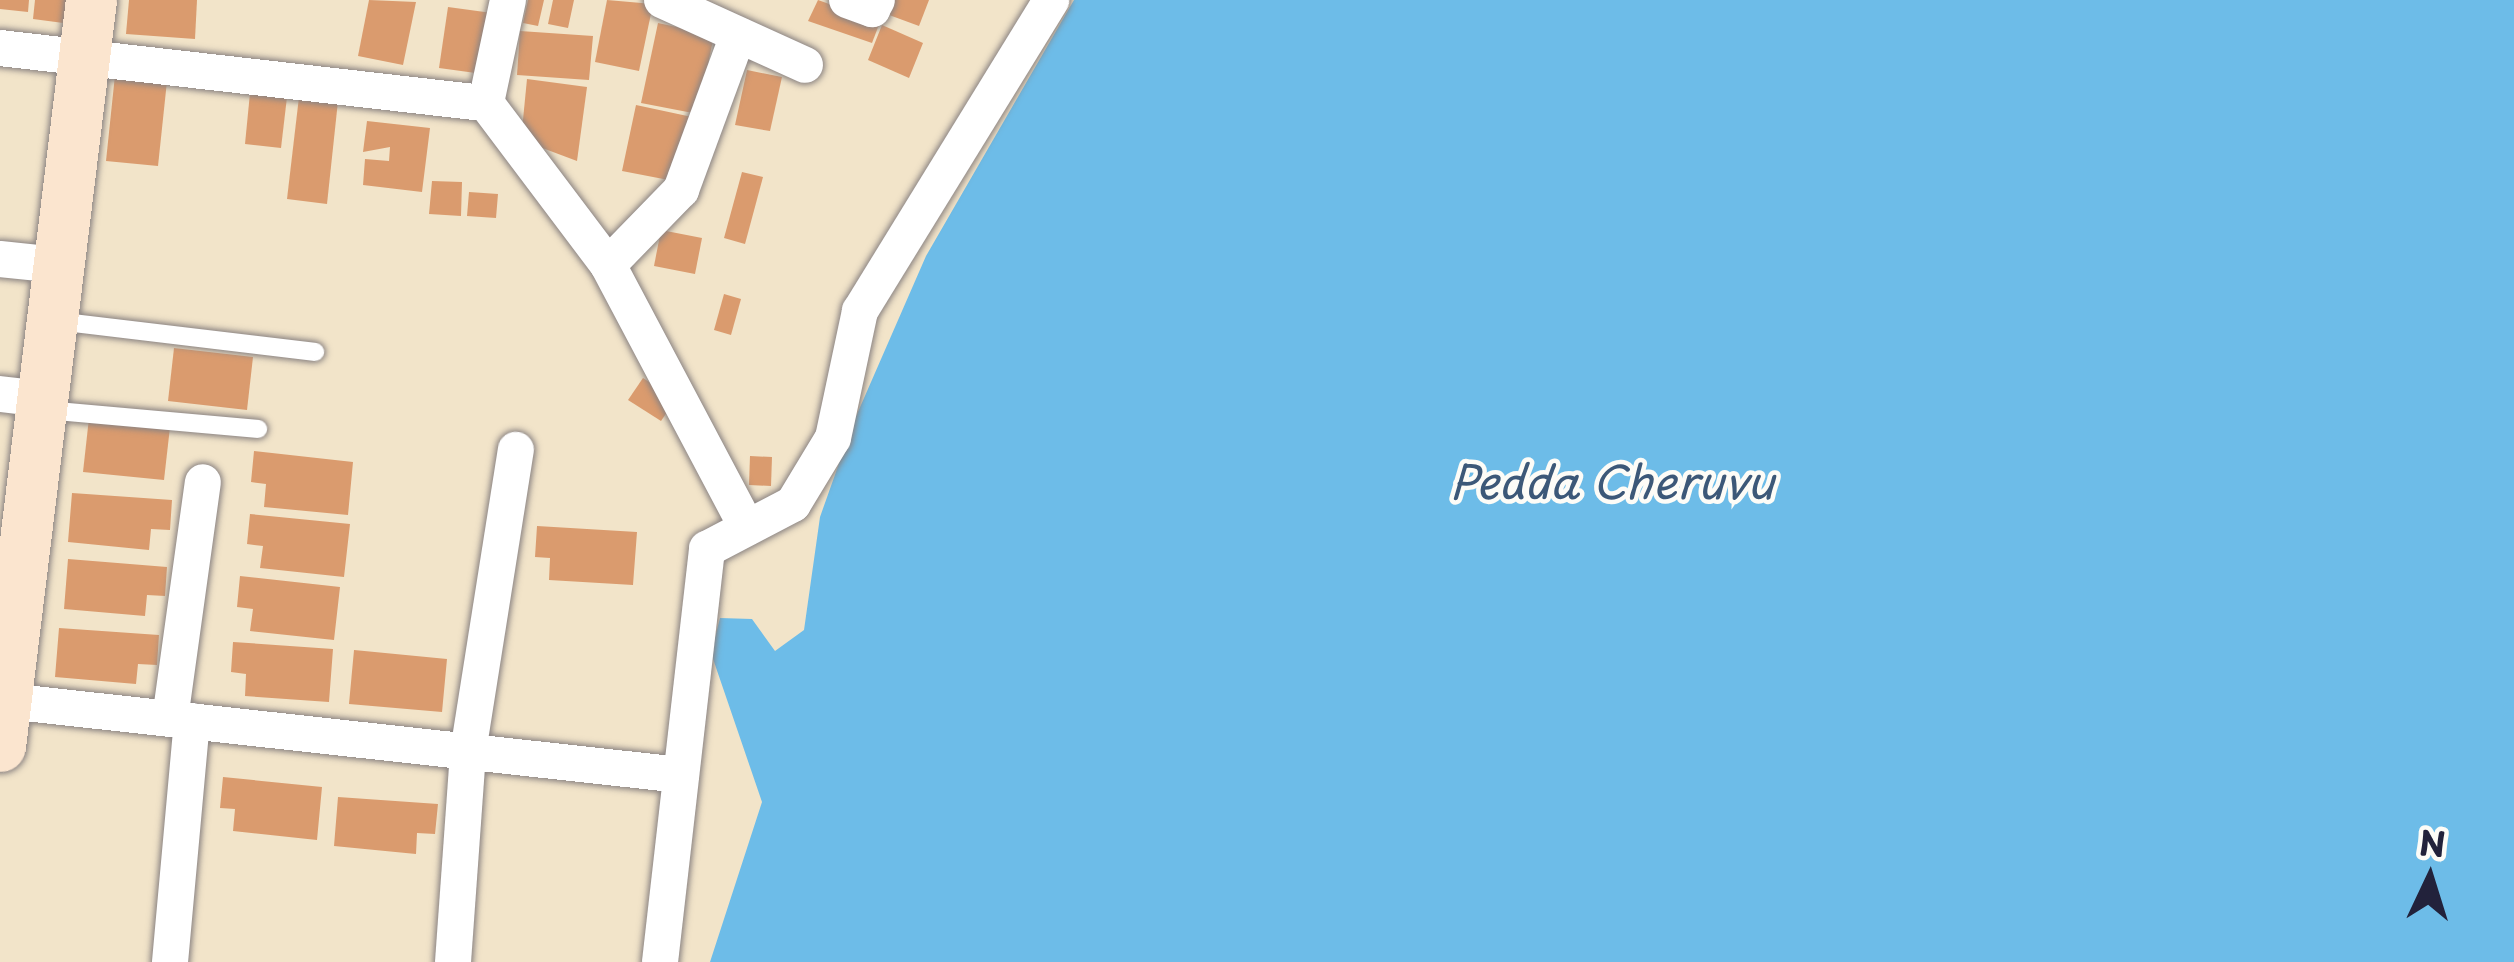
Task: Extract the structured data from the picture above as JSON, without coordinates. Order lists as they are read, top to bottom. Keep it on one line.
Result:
{"water":["Pedda Cheruvu"],"north":"top"}
